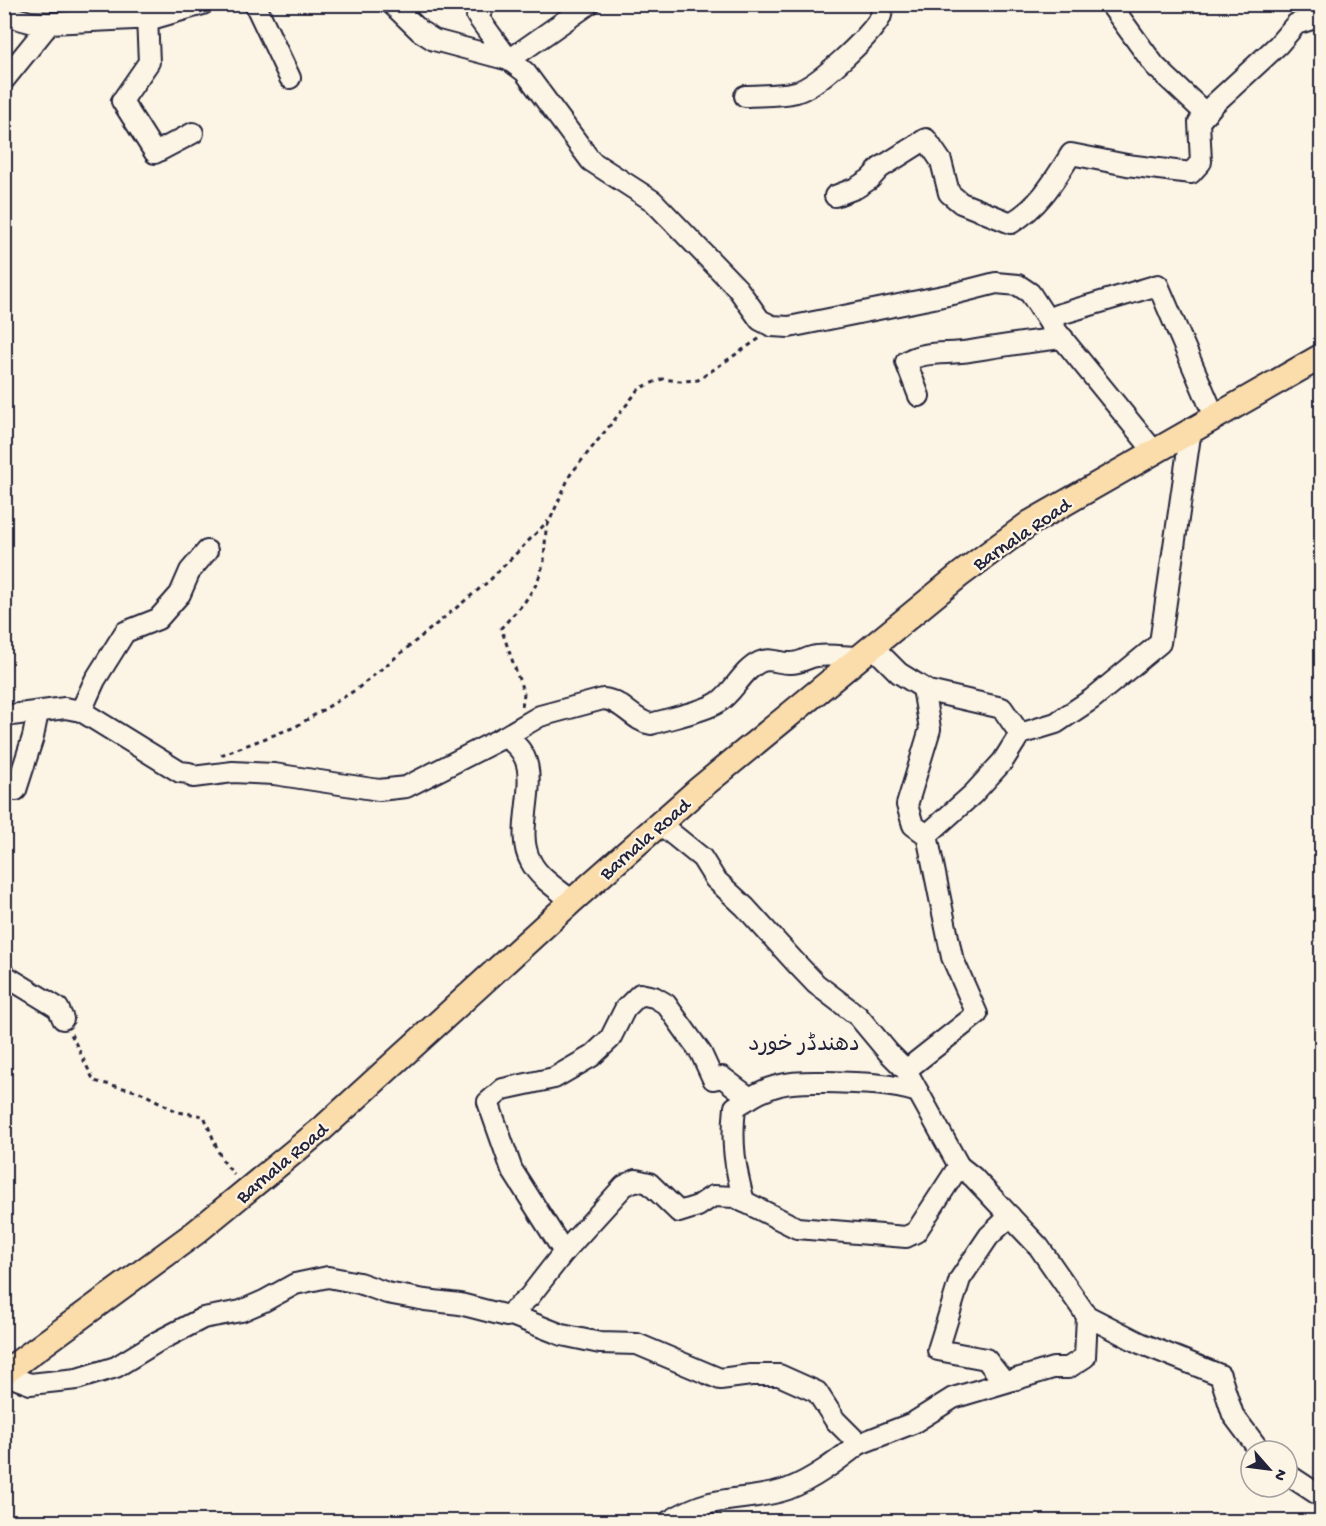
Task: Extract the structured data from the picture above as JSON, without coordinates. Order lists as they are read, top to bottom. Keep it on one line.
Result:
{"streets":{"main road":["Barnala Road"]},"districts":["دھندڈر خورد"],"north":"bottom right"}
